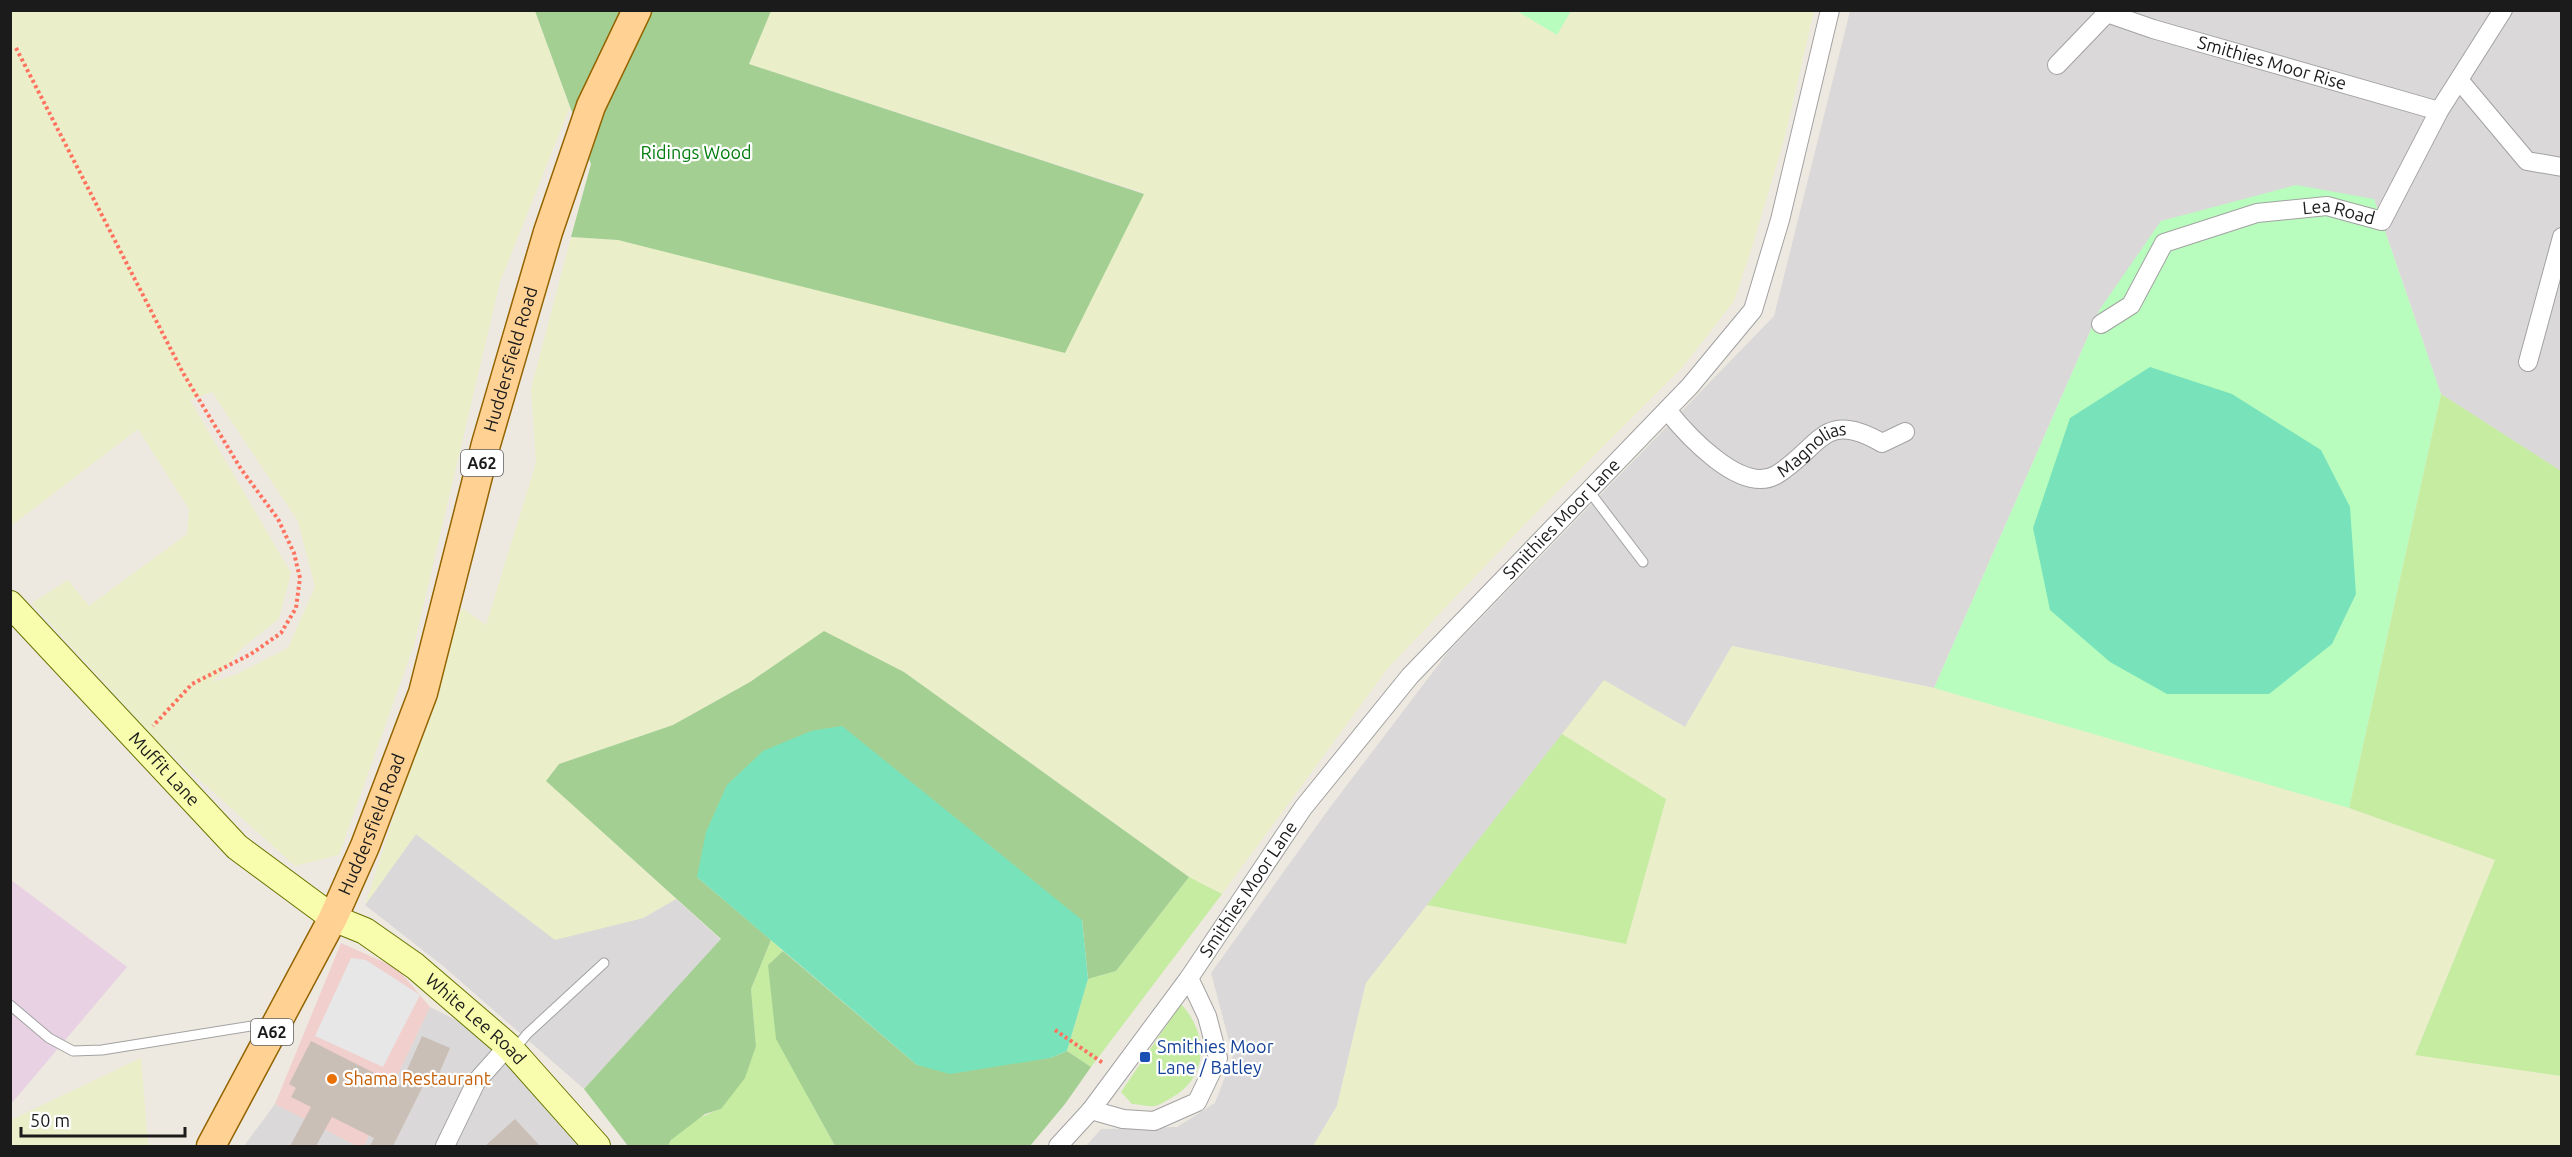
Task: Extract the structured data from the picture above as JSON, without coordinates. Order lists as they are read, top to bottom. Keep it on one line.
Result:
{"streets":{"main road":["Huddersfield Road","A62","Muffit Lane","White Lee Road"],"street":["Smithies Moor Rise","Lea Road","Magnolias","Smithies Moor Lane"]},"crossings":[["Smithies Moor Rise","Lea Road"],["Huddersfield Road","A62"],["Huddersfield Road","Muffit Lane"],["Huddersfield Road","White Lee Road"],["Magnolias","Smithies Moor Lane"],["A62","Muffit Lane"],["A62","White Lee Road"],["Muffit Lane","White Lee Road"]],"parks":["Ridings Wood"],"places":{"transit":["Smithies Moor Lane / Batley"],"other":["Shama Restaurant"]},"scale_bar":"50 m"}
